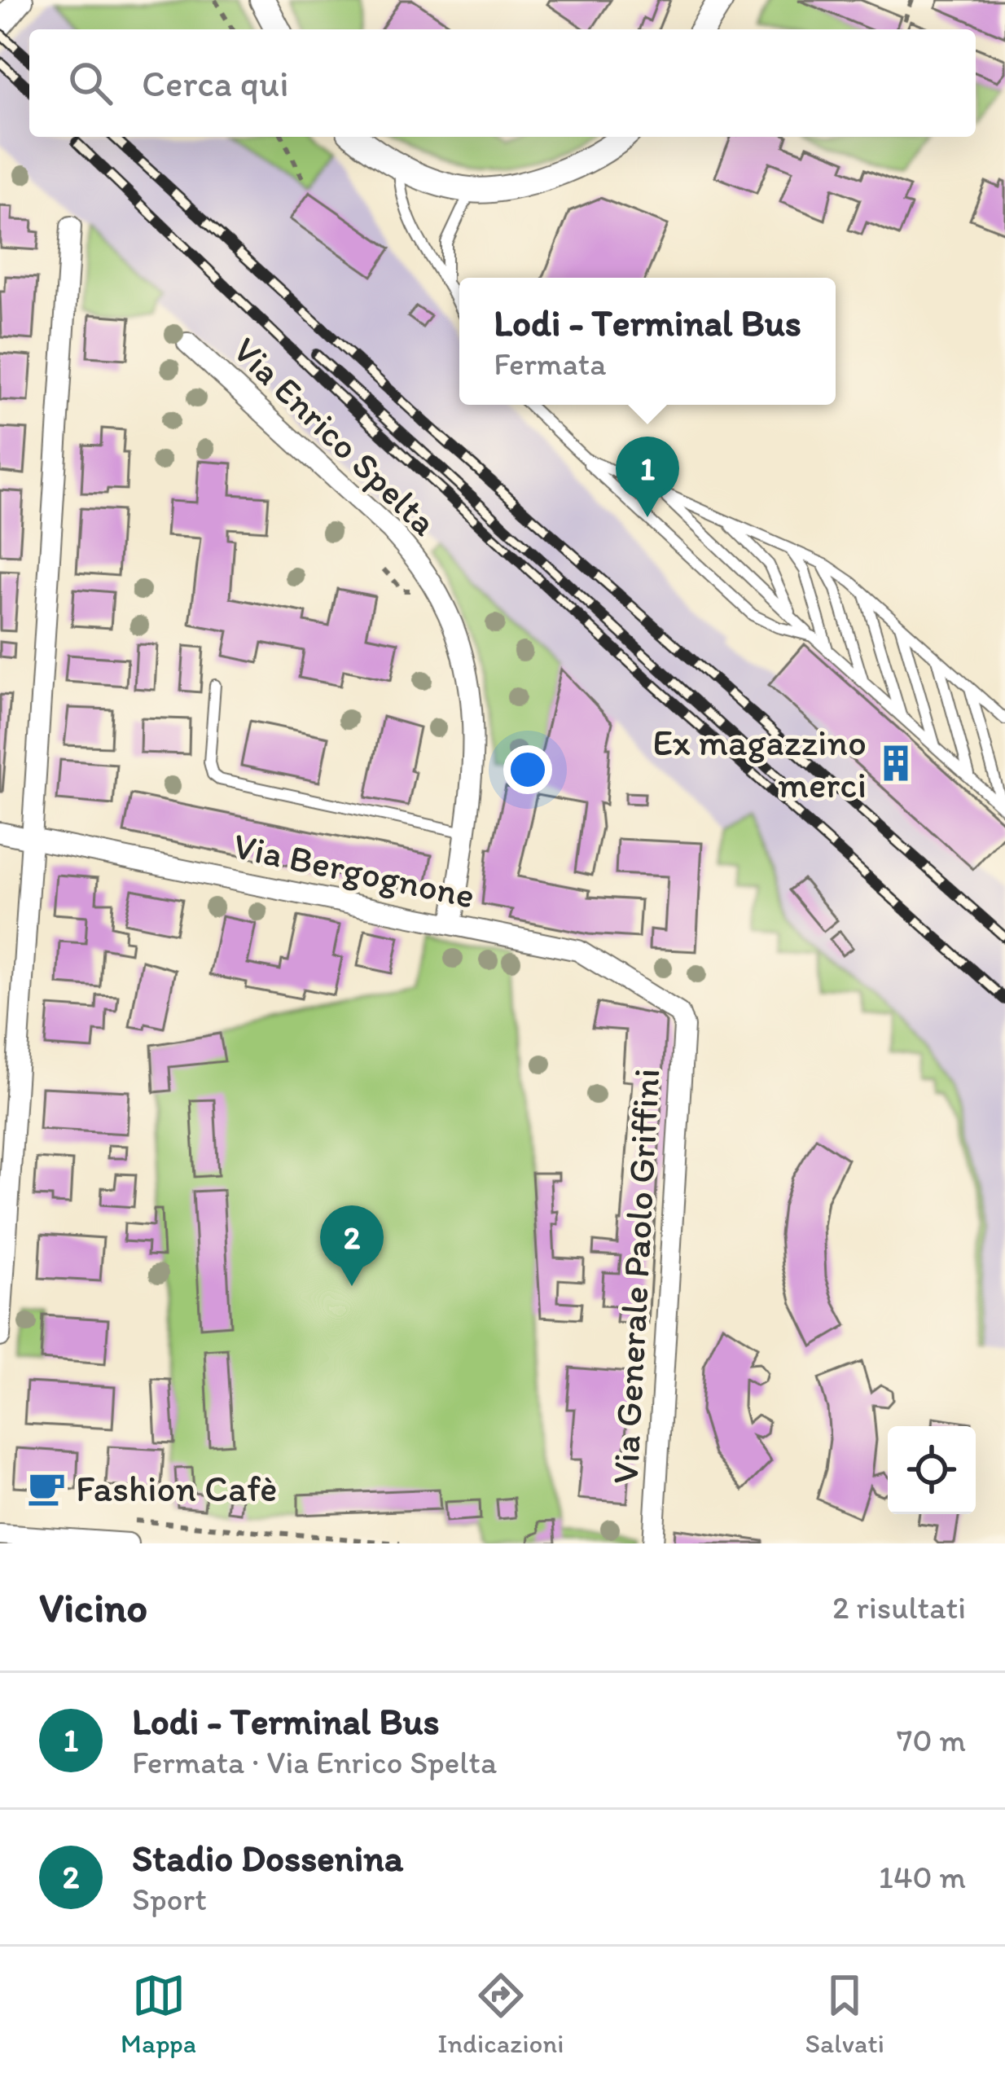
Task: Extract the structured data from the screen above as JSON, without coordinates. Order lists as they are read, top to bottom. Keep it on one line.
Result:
{"streets":{"street":["Via Enrico Spelta","Via Bergognone","Via Generale Paolo Griffini"]},"crossings":[["Via Enrico Spelta","Via Bergognone"],["Via Bergognone","Via Generale Paolo Griffini"]],"places":{"building":["Ex magazzino merci"],"cafe":["Fashion Cafè"]},"page":{"search":"Cerca qui","popup":["Lodi - Terminal Bus","Fermata"],"pins":["1","2"],"heading":["Vicino","2 risultati"],"list":[{"mark":"1","name":"Lodi - Terminal Bus","note":"Fermata · Via Enrico Spelta","value":"70 m"},{"mark":"2","name":"Stadio Dossenina","note":"Sport","value":"140 m"}],"nav":["Mappa","Indicazioni","Salvati"]}}
